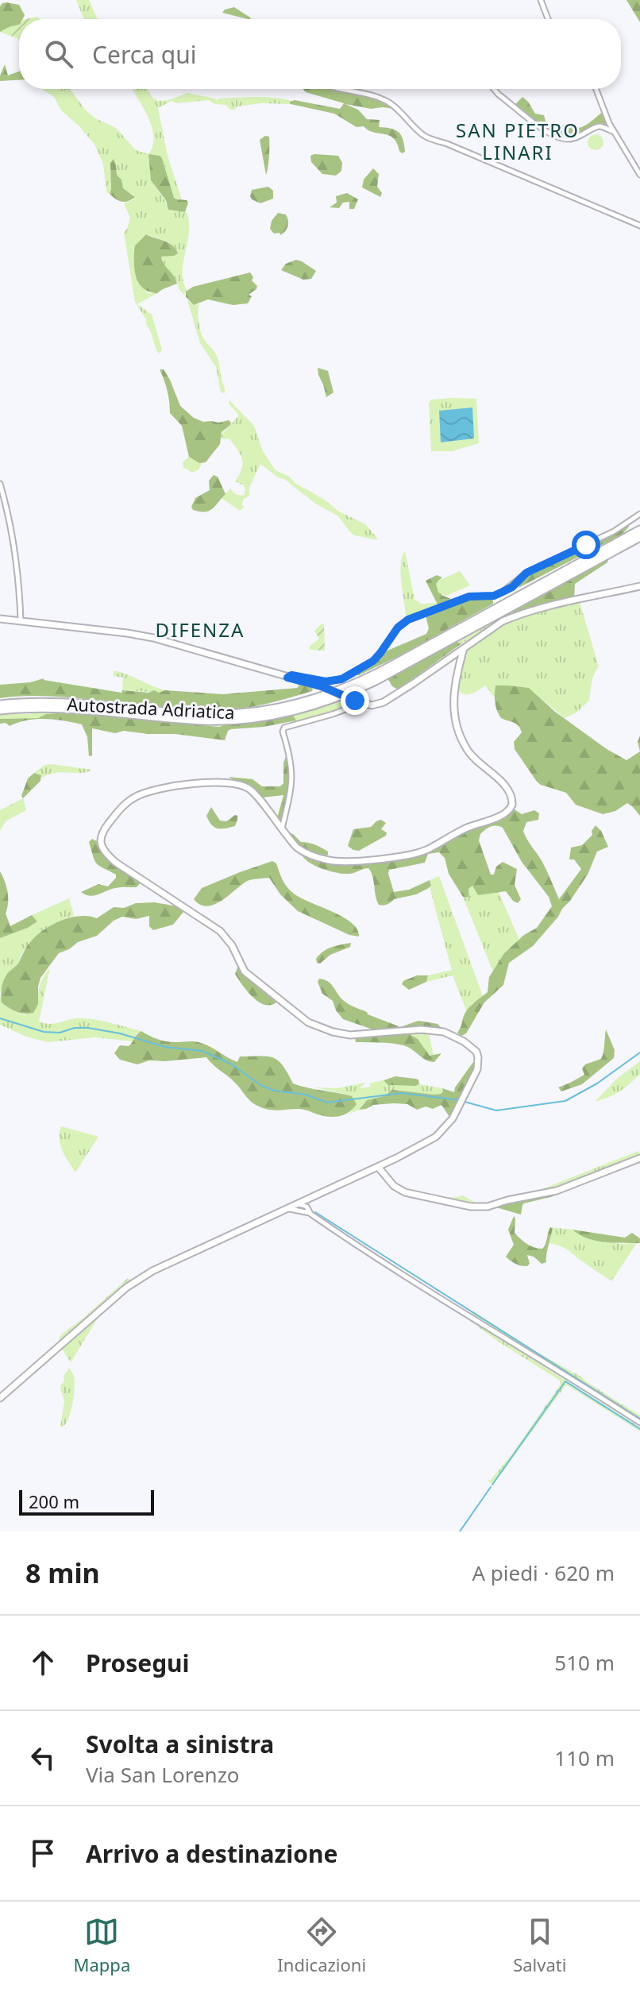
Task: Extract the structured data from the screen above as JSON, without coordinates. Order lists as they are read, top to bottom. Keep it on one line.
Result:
{"streets":{"highway":["Autostrada Adriatica"]},"districts":["SAN PIETRO LINARI","DIFENZA"],"scale_bar":"200 m","page":{"search":"Cerca qui","scale":"200 m","heading":["8 min","A piedi · 620 m"],"list":[["Prosegui","510 m"],["Svolta a sinistra","Via San Lorenzo","110 m"],"Arrivo a destinazione"],"nav":["Mappa","Indicazioni","Salvati"]}}
